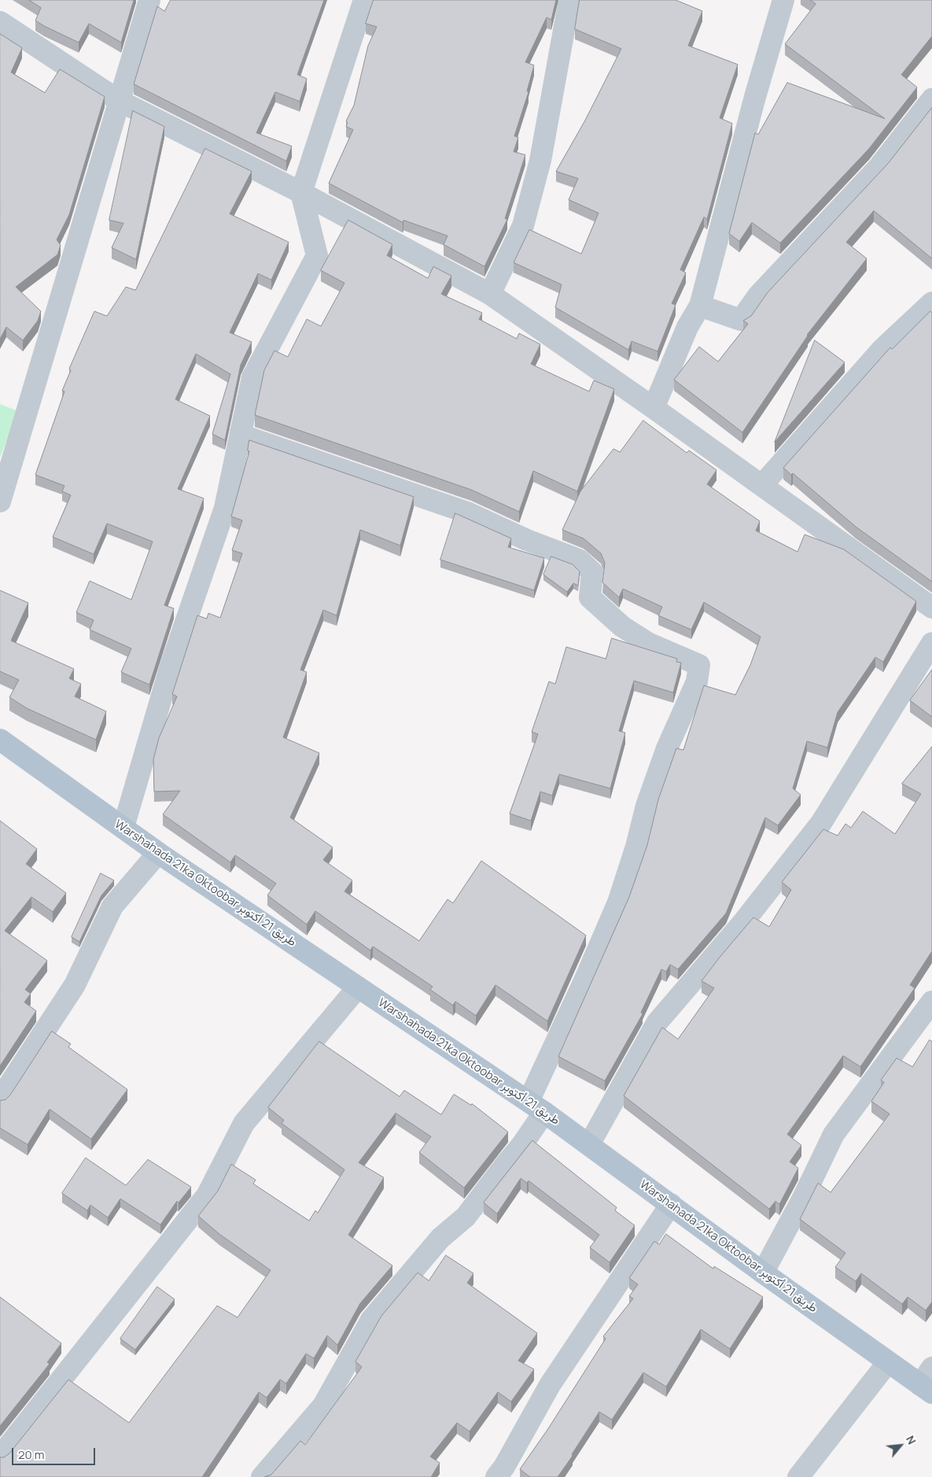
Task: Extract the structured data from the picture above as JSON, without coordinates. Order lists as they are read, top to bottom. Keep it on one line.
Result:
{"streets":{"main road":["Warshahada 21ka Oktoobar طريق 21 أكتوبر"]},"scale_bar":"20 m","north":"top right"}
